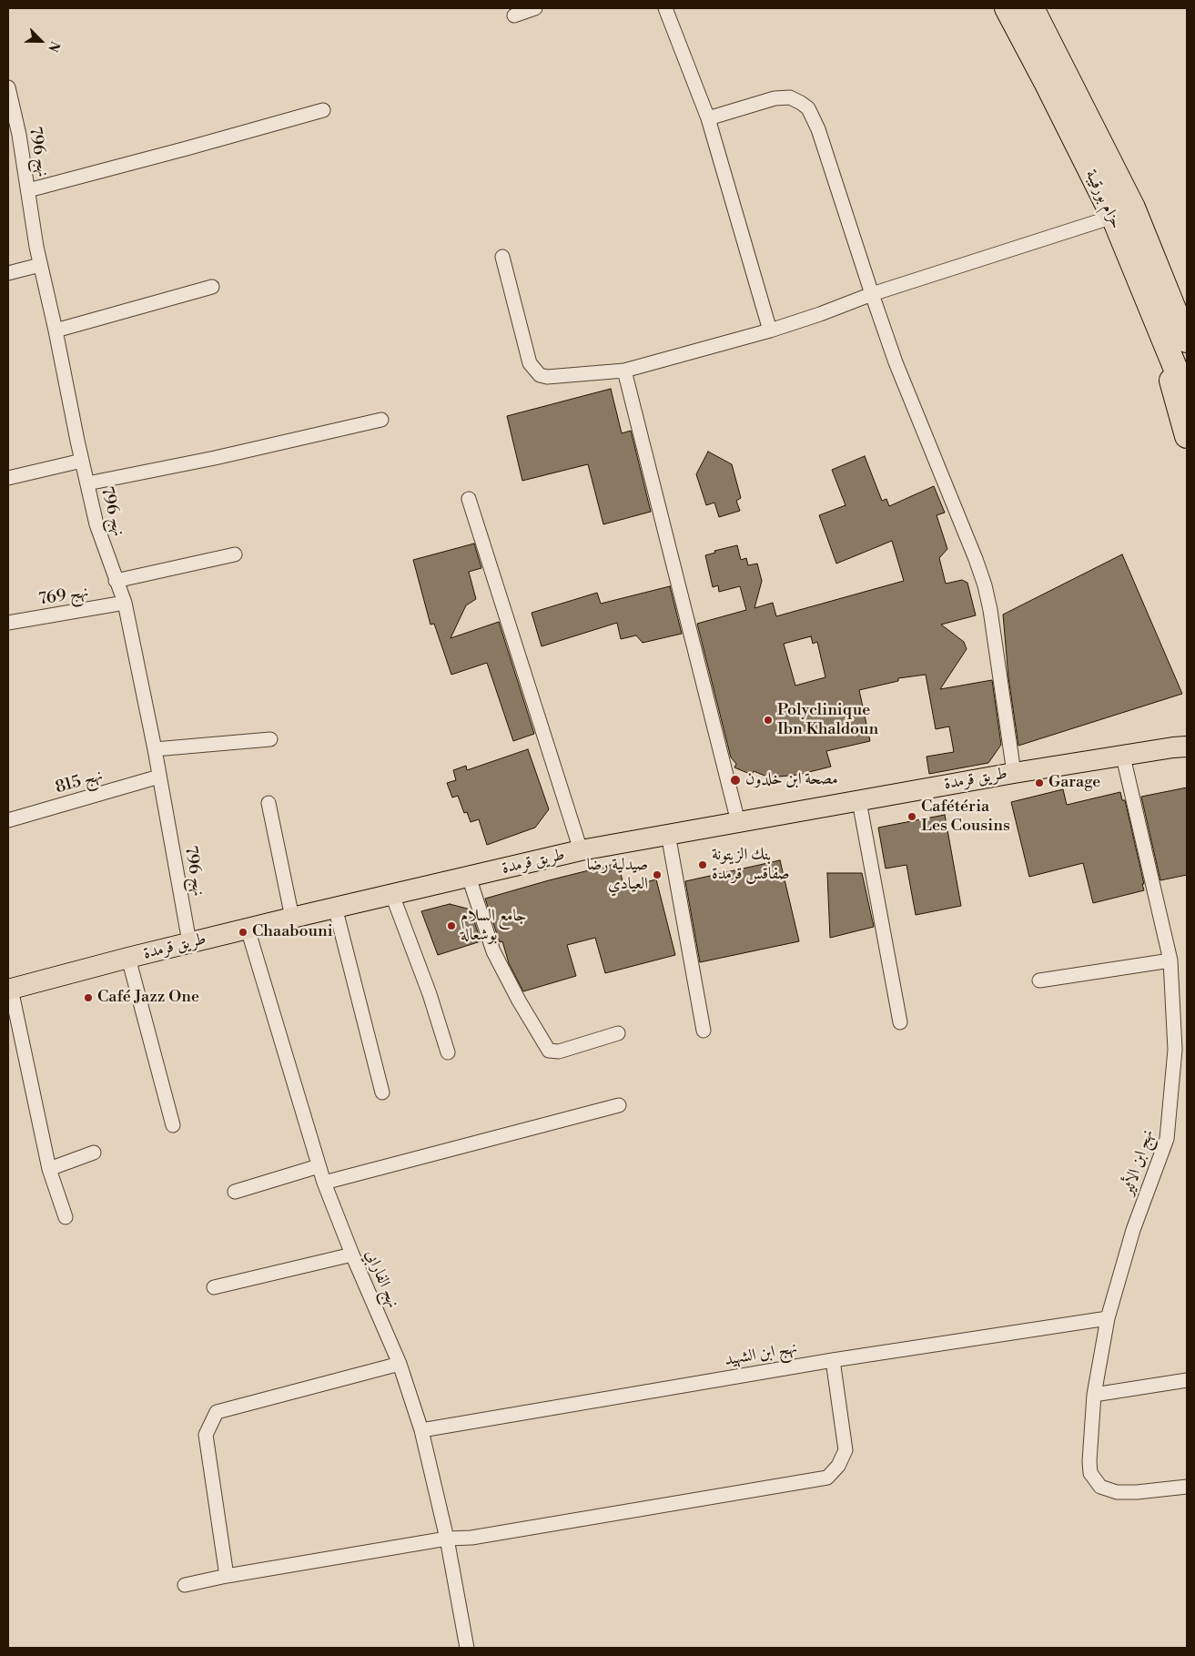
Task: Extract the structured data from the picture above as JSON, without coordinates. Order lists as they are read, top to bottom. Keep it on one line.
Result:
{"streets":{"highway":["حزام بورقيبة"],"main road":["طريق قرمدة"],"street":["نهج 796","نهج 769","نهج 815","نهج ابن الأثير","نهج الفارابي","نهج ابن الشهيد"]},"crossings":[["نهج 796","نهج 769"],["نهج 796","طريق قرمدة"],["نهج 796","نهج 815"],["طريق قرمدة","نهج ابن الأثير"],["طريق قرمدة","نهج الفارابي"],["نهج ابن الأثير","نهج ابن الشهيد"],["نهج الفارابي","نهج ابن الشهيد"]],"places":["Polyclinique Ibn Khaldoun","مصحة ابن خلدون","Garage","Cafétéria Les Cousins","بنك الزيتونة صفاقس قرمدة","صيدلية رضا العيادي","جامع السلام بوشعالة","Chaabouni","Café Jazz One"],"north":"bottom right"}
